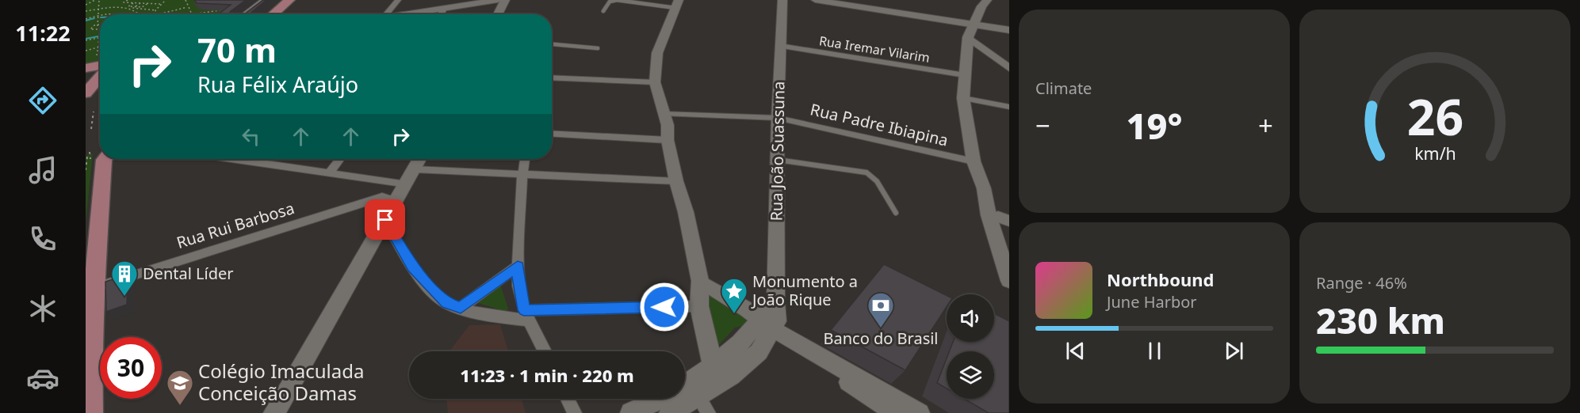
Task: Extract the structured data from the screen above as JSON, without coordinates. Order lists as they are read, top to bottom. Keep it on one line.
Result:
{"streets":{"main road":["Rua João Suassuna"],"street":["Rua Iremar Vilarim","Rua Padre Ibiapina","Rua Rui Barbosa"]},"crossings":[["Rua Iremar Vilarim","Rua João Suassuna"],["Rua Padre Ibiapina","Rua João Suassuna"]],"places":{"building":["Dental Líder"],"place":["Monumento a João Rique"],"bank":["Banco do Brasil"],"school or university":["Colégio Imaculada Conceição Damas"]},"page":{"tabs":"11:22","tile":["Climate",["Range · 46%","230 km"]],"turn":["70 m","Rua Félix Araújo"],"heat":["−","19°","+"],"song":["Northbound","June Harbor"],"limit":"30","trip":"11:23 · 1 min · 220 m","gauge":["26","km/h"]}}
